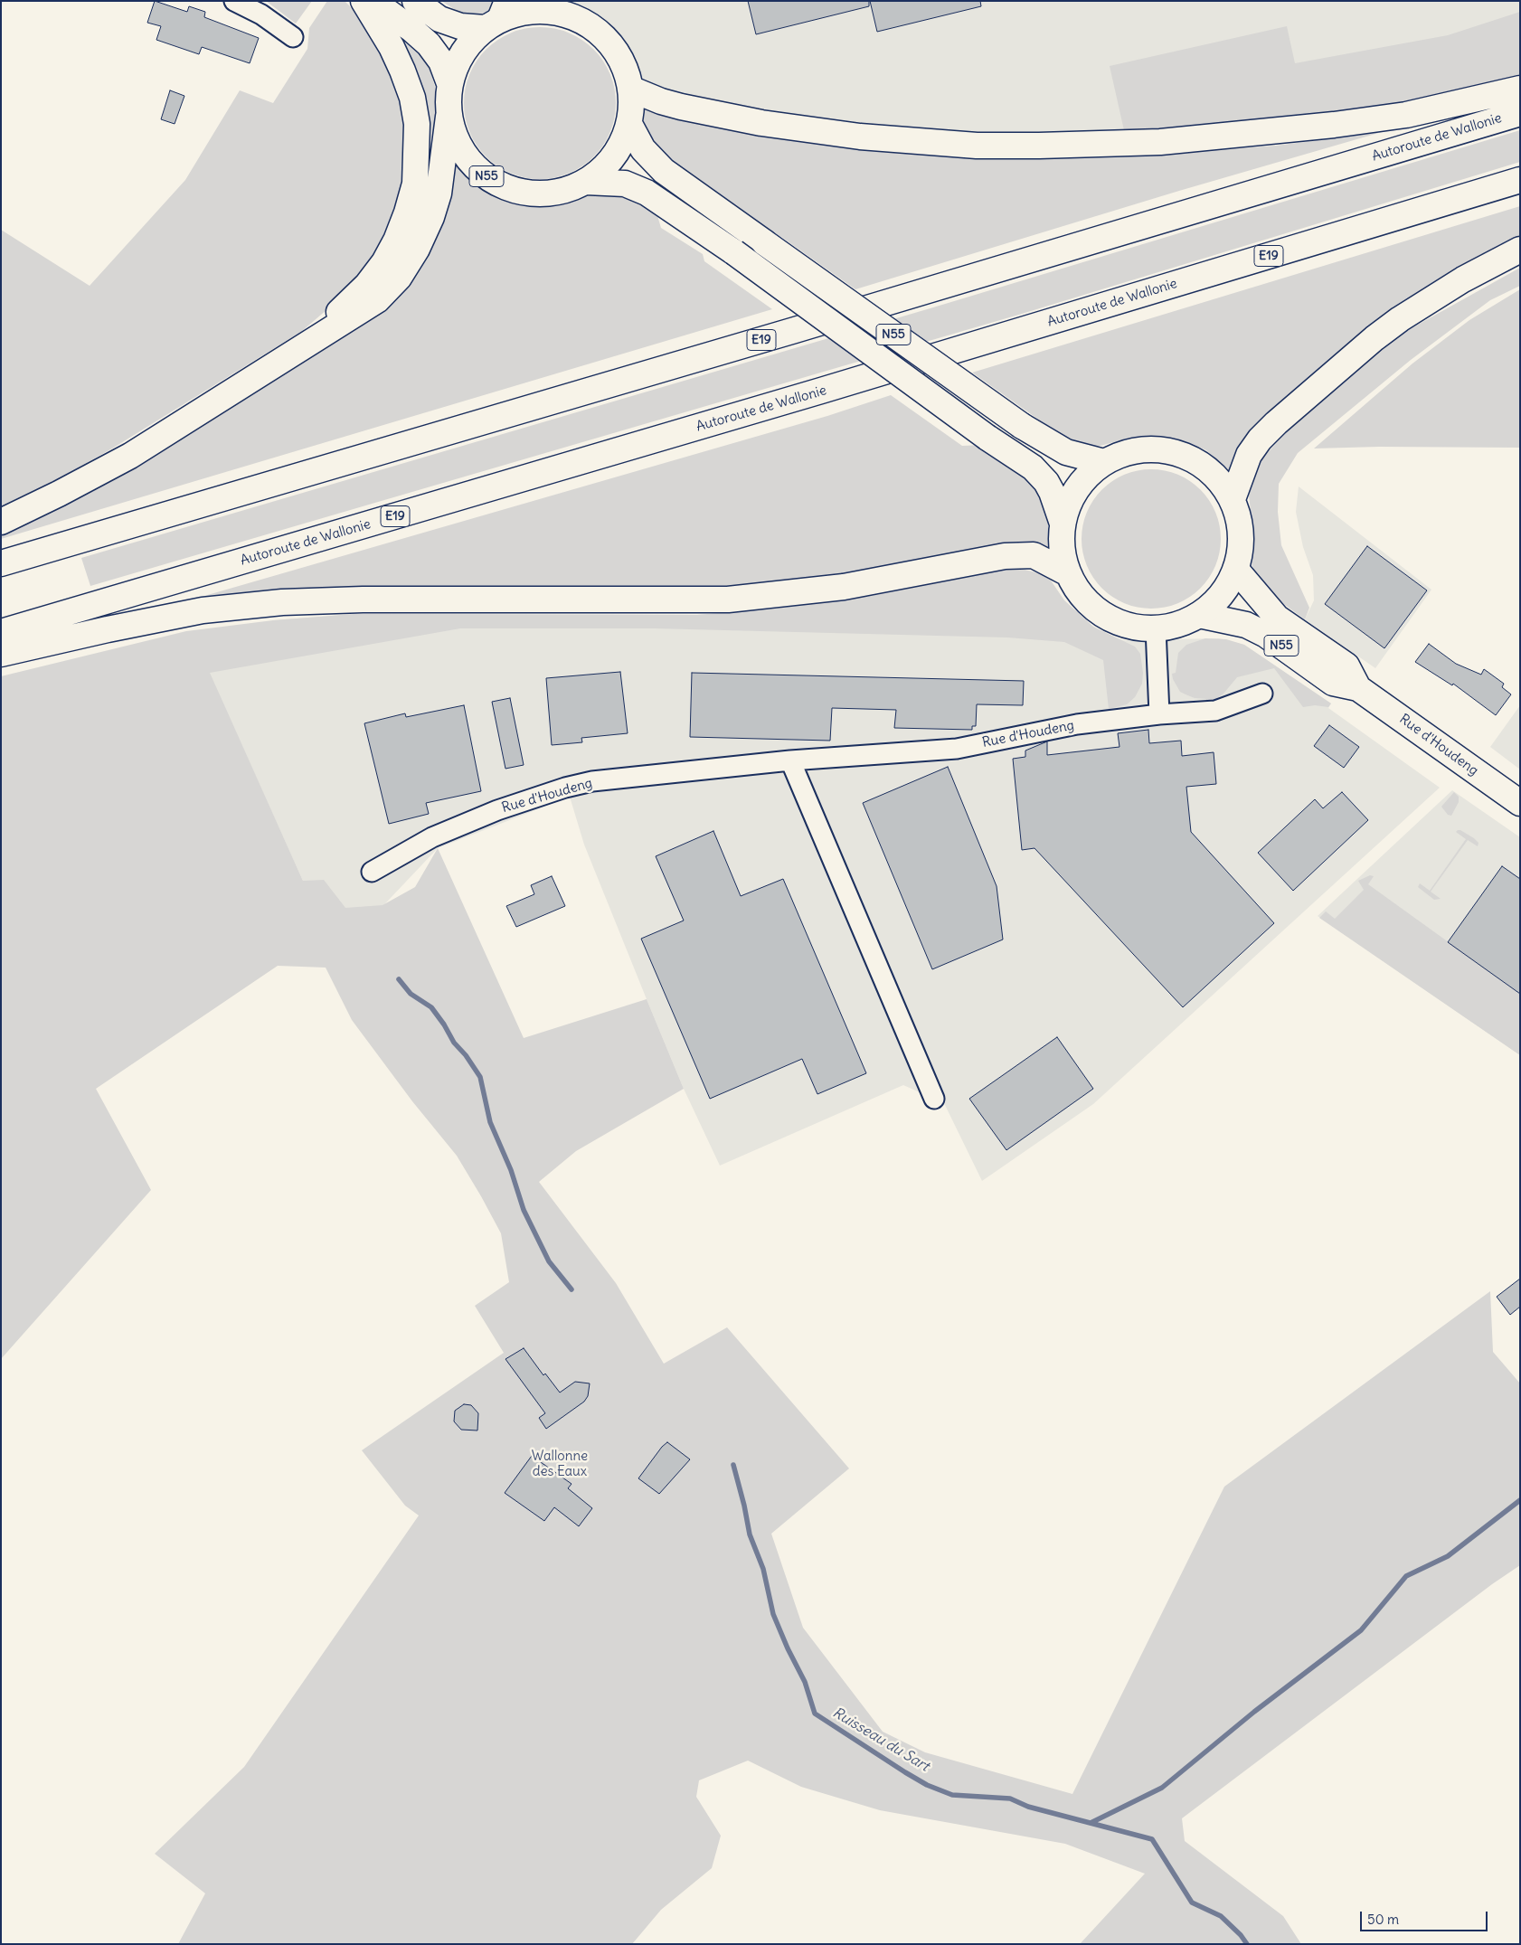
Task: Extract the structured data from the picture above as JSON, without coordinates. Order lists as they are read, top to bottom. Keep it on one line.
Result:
{"streets":{"main road":["Autoroute de Wallonie","N55","E19","Rue d'Houdeng"]},"crossings":[["N55","Rue d'Houdeng"]],"water":["Ruisseau du Sart"],"parks":["Wallonne des Eaux"],"scale_bar":"50 m"}
